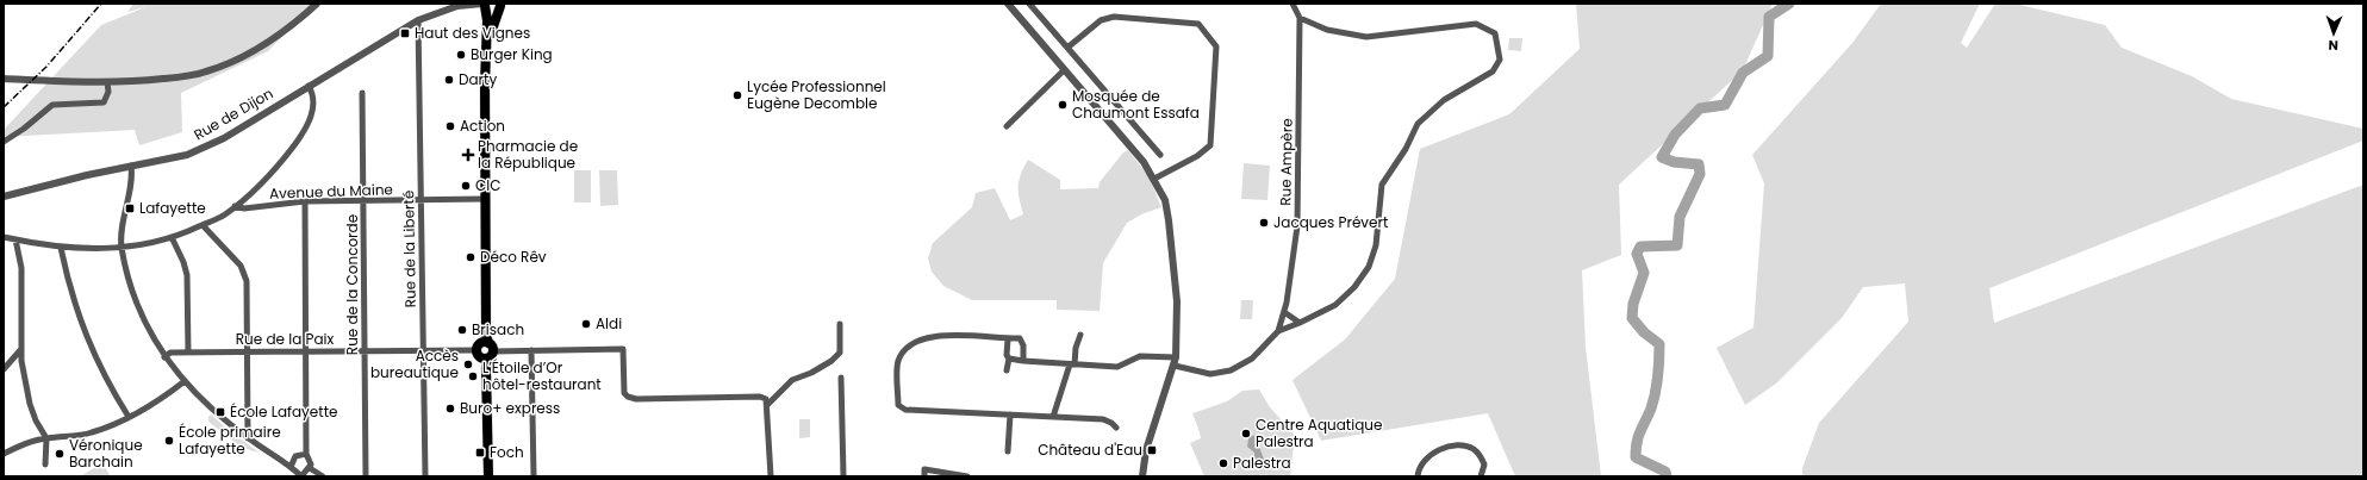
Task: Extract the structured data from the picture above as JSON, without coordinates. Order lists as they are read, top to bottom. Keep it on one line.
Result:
{"streets":{"street":["Rue de Dijon","Rue Ampère","Avenue du Maine","Rue de la Liberté","Rue de la Concorde","Rue de la Paix"]},"crossings":[["Rue de Dijon","Rue de la Liberté"],["Avenue du Maine","Rue de la Liberté"],["Avenue du Maine","Rue de la Concorde"],["Rue de la Liberté","Rue de la Paix"],["Rue de la Concorde","Rue de la Paix"]],"places":{"transit":["Haut des Vignes","Lafayette","École Lafayette","Château d'Eau","Foch"],"other":["Burger King","Darty","Lycée Professionnel Eugène Decomble","Mosquée de Chaumont Essafa","Action","CIC","Jacques Prévert","Déco Rêv","Aldi","Brisach","Accès bureautique","L’Étoile d’Or hôtel-restaurant","Buro+ express","Centre Aquatique Palestra","École primaire Lafayette","Véronique Barchain","Palestra"],"health":["Pharmacie de la République"]},"north":"bottom"}
